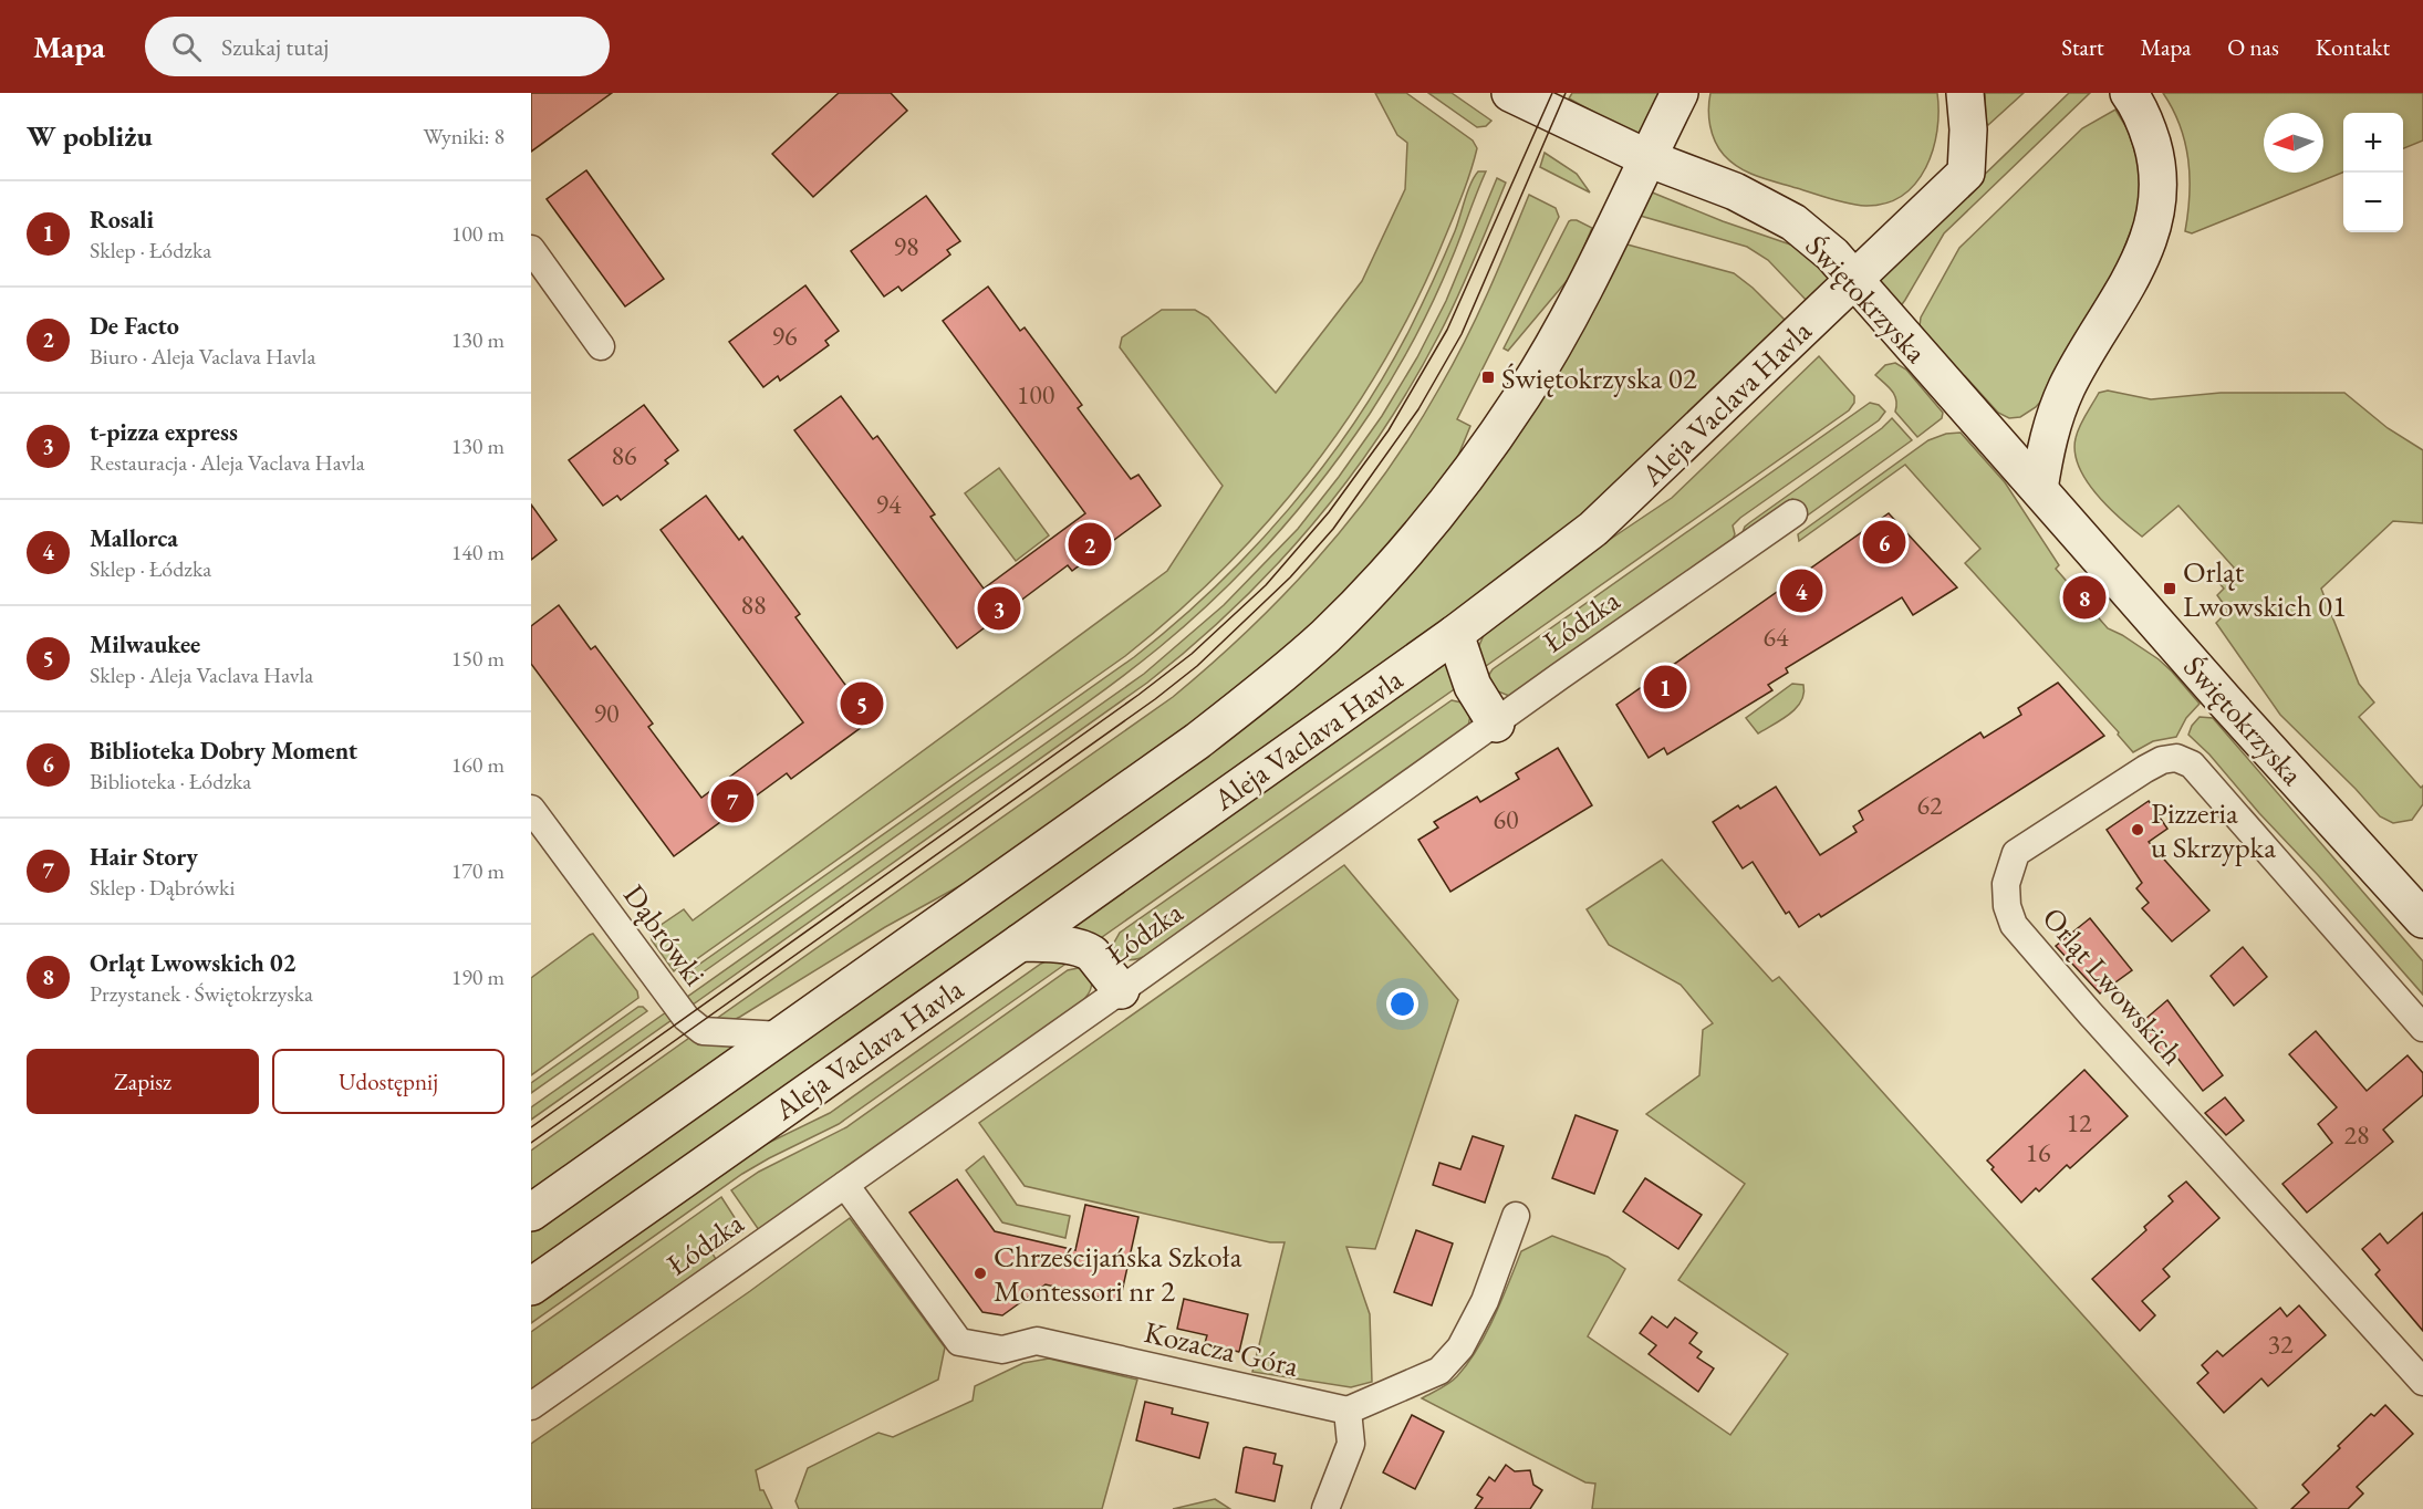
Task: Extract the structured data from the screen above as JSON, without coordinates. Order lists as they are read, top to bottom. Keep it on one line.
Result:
{"streets":{"main road":["Świętokrzyska","Aleja Vaclava Havla"],"street":["Łódzka","Dąbrówki","Orląt Lwowskich","Kozacza Góra"]},"crossings":[["Świętokrzyska","Aleja Vaclava Havla"],["Aleja Vaclava Havla","Dąbrówki"],["Łódzka","Kozacza Góra"]],"places":{"transit":["Świętokrzyska 02","Orląt Lwowskich 01"],"other":["Pizzeria u Skrzypka","Chrześcijańska Szkoła Montessori nr 2"]},"house_numbers":["98","96","100","86","94","88","64","90","62","60","12","28","16","32"],"north":"left","page":{"header":"Mapa","search":"Szukaj tutaj","nav":["Start","Mapa","O nas","Kontakt"],"heading":["W pobliżu","Wyniki: 8"],"map_buttons":["+","−"],"list":[{"mark":"1","name":"Rosali","note":"Sklep · Łódzka","value":"100 m"},{"mark":"2","name":"De Facto","note":"Biuro · Aleja Vaclava Havla","value":"130 m"},{"mark":"3","name":"t-pizza express","note":"Restauracja · Aleja Vaclava Havla","value":"130 m"},{"mark":"4","name":"Mallorca","note":"Sklep · Łódzka","value":"140 m"},{"mark":"5","name":"Milwaukee","note":"Sklep · Aleja Vaclava Havla","value":"150 m"},{"mark":"6","name":"Biblioteka Dobry Moment","note":"Biblioteka · Łódzka","value":"160 m"},{"mark":"7","name":"Hair Story","note":"Sklep · Dąbrówki","value":"170 m"},{"mark":"8","name":"Orląt Lwowskich 02","note":"Przystanek · Świętokrzyska","value":"190 m"}],"pins":["6","2","4","8","3","1","5","7"],"buttons":["Zapisz","Udostępnij"]}}
